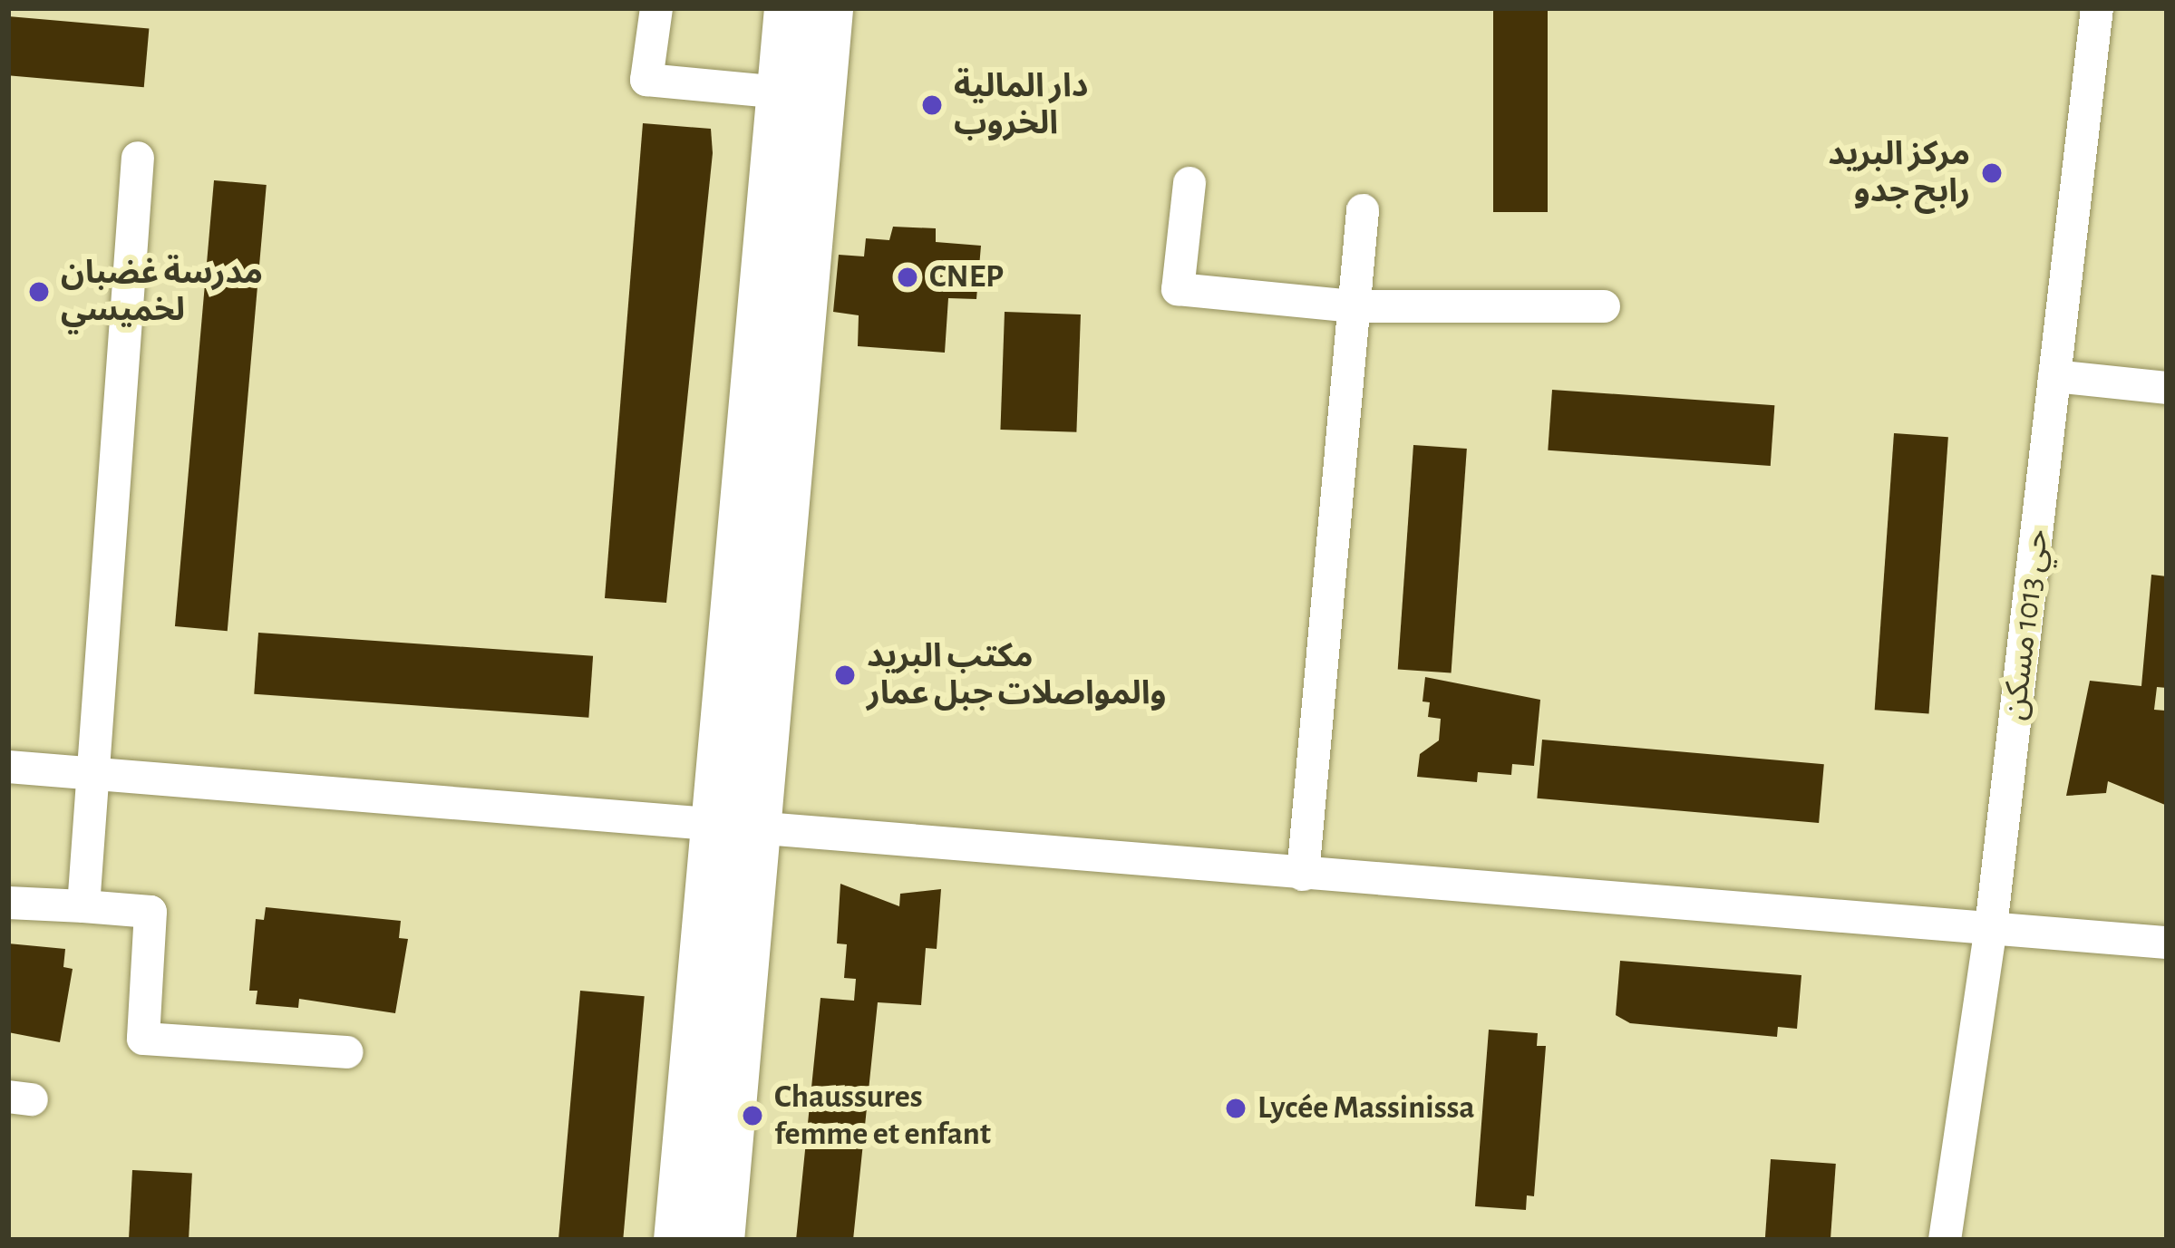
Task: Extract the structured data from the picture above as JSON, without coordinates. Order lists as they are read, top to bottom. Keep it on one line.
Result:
{"streets":{"street":["حي 1013 مسكن"]},"places":["دار المالية الخروب","مركز البريد رابح جدو","CNEP","مدرسة غضبان لخميسي","مكتب البريد والمواصلات جبل عمار","Lycée Massinissa","Chaussures femme et enfant"]}
